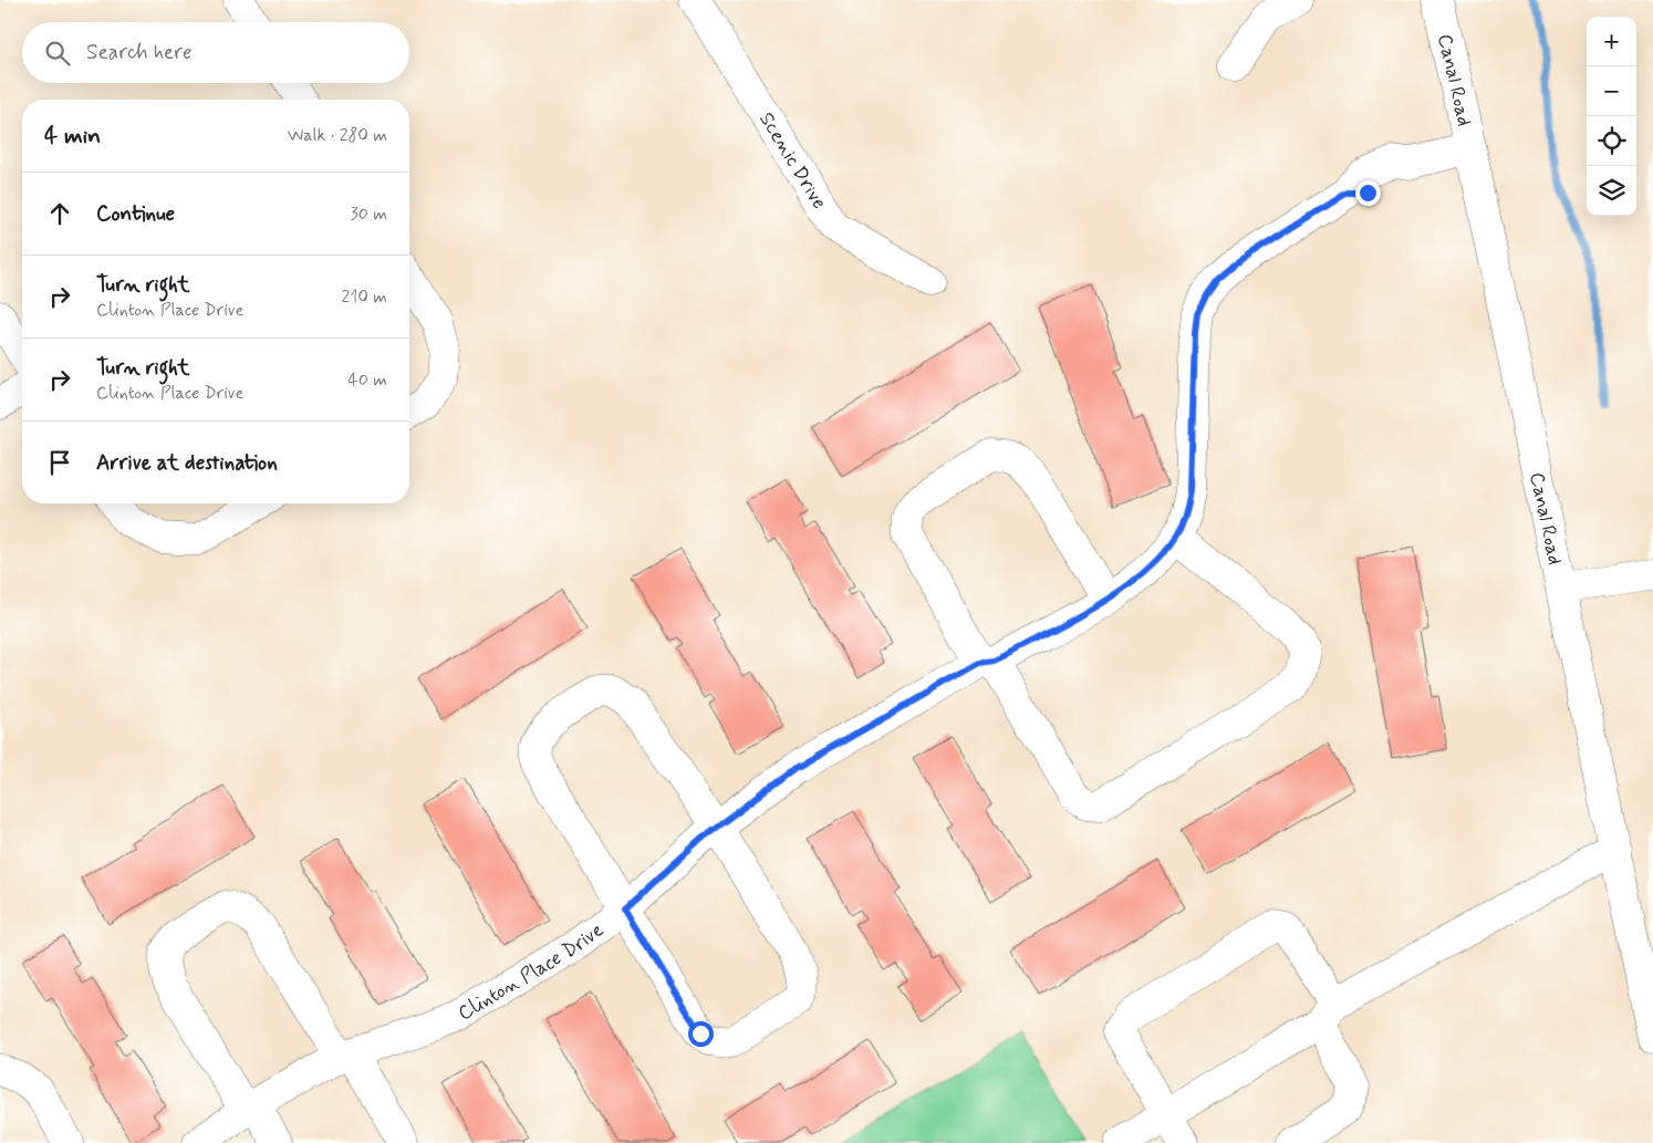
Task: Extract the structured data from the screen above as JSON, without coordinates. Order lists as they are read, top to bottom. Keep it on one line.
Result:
{"streets":{"street":["Canal Road","Scenic Drive","Clinton Place Drive"]},"crossings":[["Canal Road","Clinton Place Drive"]],"page":{"map_buttons":["+","−"],"search":"Search here","heading":["4 min","Walk · 280 m"],"list":[["Continue","30 m"],["Turn right","Clinton Place Drive","210 m"],["Turn right","Clinton Place Drive","40 m"],"Arrive at destination"]}}
